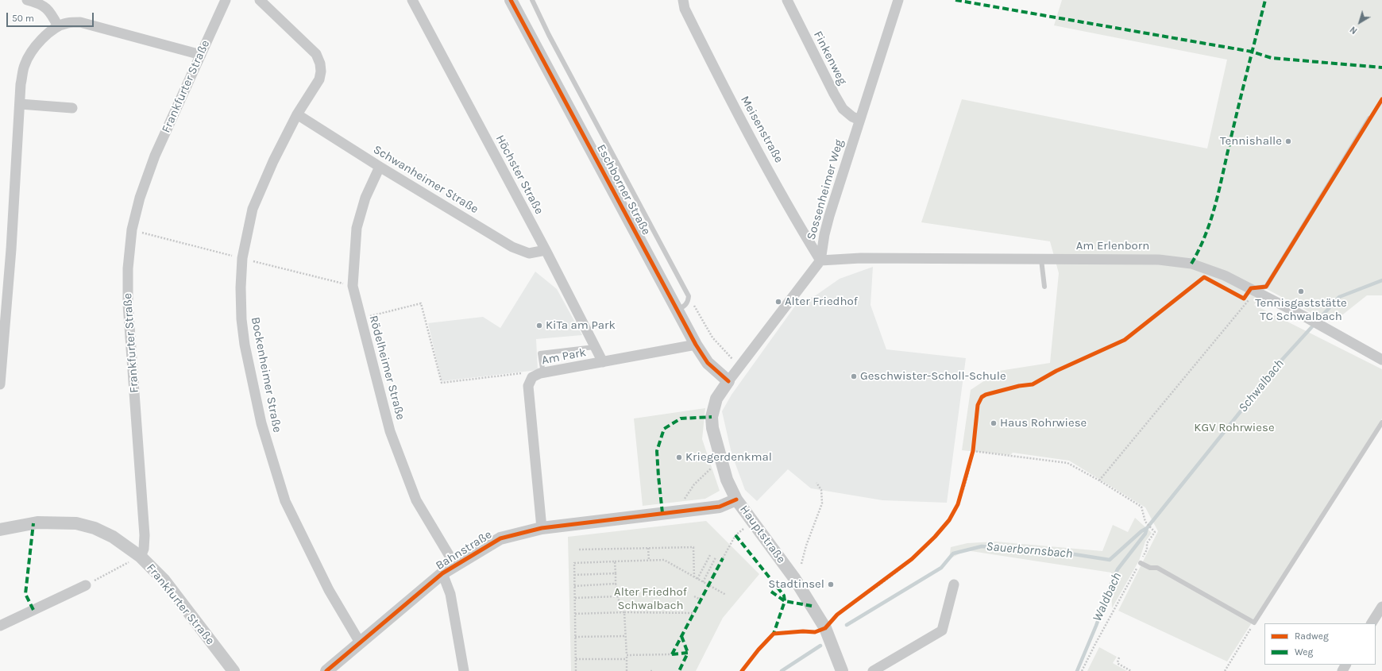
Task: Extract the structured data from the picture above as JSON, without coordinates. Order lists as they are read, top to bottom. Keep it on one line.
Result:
{"streets":{"street":["Finkenweg","Frankfurter Straße","Meisenstraße","Höchster Straße","Schwanheimer Straße","Eschborner Straße","Sossenheimer Weg","Am Erlenborn","Am Park","Rödelheimer Straße","Bockenheimer Straße","Hauptstraße","Bahnstraße"]},"crossings":[["Finkenweg","Sossenheimer Weg"],["Meisenstraße","Sossenheimer Weg"],["Meisenstraße","Am Erlenborn"],["Höchster Straße","Schwanheimer Straße"],["Höchster Straße","Am Park"],["Schwanheimer Straße","Rödelheimer Straße"],["Schwanheimer Straße","Bockenheimer Straße"],["Eschborner Straße","Sossenheimer Weg"],["Eschborner Straße","Am Park"],["Eschborner Straße","Hauptstraße"],["Sossenheimer Weg","Am Erlenborn"],["Sossenheimer Weg","Hauptstraße"],["Am Park","Bahnstraße"],["Rödelheimer Straße","Bahnstraße"],["Bockenheimer Straße","Bahnstraße"],["Hauptstraße","Bahnstraße"]],"water":["Schwalbach","Sauerbornsbach","Waldbach"],"parks":["KGV Rohrwiese","Alter Friedhof Schwalbach"],"places":["Tennishalle","Tennisgaststätte TC Schwalbach","Alter Friedhof","KiTa am Park","Geschwister-Scholl-Schule","Haus Rohrwiese","Kriegerdenkmal","Stadtinsel"],"legend":["Radweg","Weg"],"scale_bar":"50 m","north":"bottom left"}
